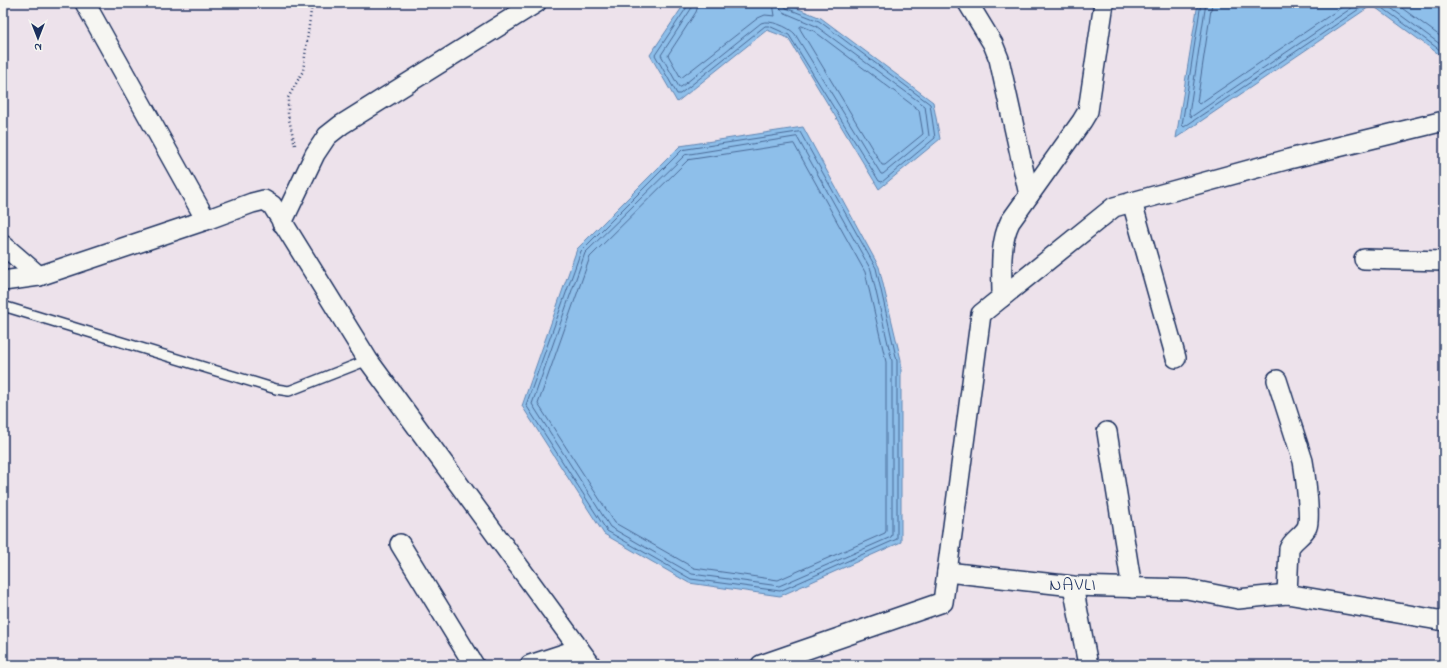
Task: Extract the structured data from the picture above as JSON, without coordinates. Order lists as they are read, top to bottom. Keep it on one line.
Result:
{"districts":["NAVLI"],"north":"bottom"}
